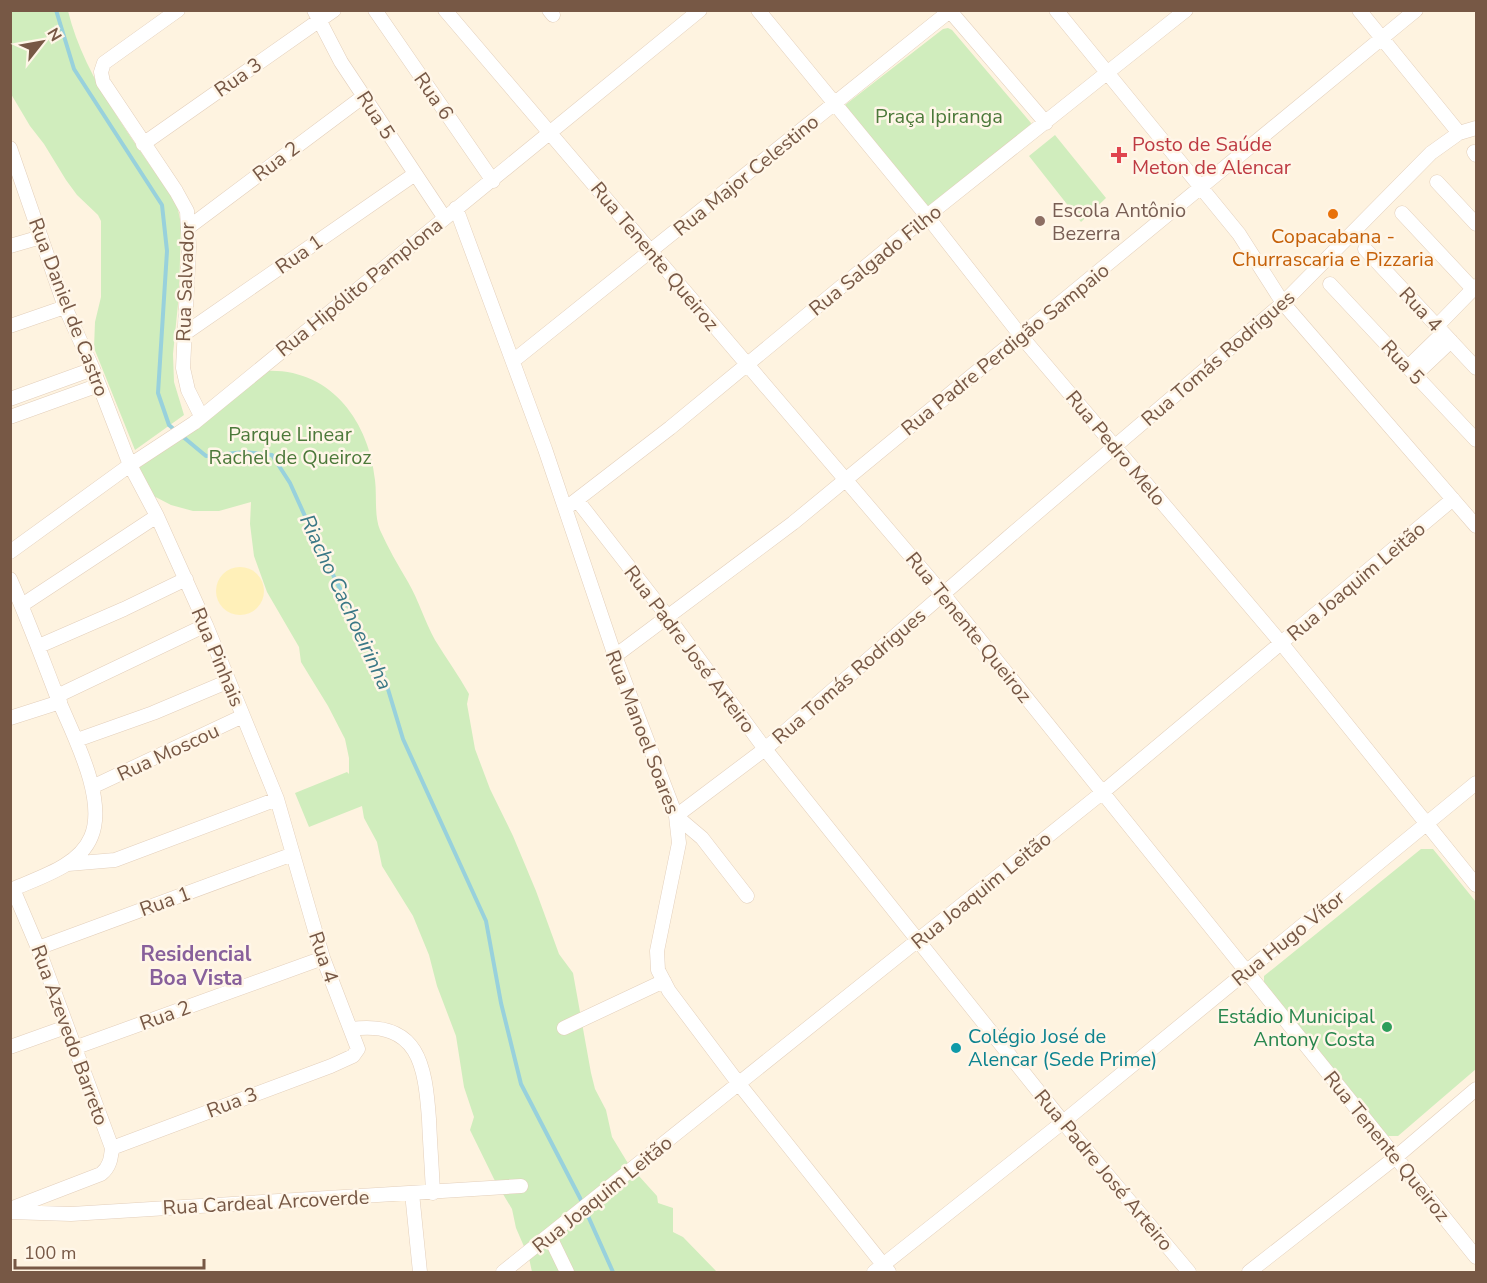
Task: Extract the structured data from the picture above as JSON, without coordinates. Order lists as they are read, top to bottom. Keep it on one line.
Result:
{"streets":{"street":["Rua 3","Rua 6","Rua 5","Rua 2","Rua Major Celestino","Rua 1","Rua Tenente Queiroz","Rua Salgado Filho","Rua Salvador","Rua Hipólito Pamplona","Rua Daniel de Castro","Rua 4","Rua Padre Perdigão Sampaio","Rua Tomás Rodrigues","Rua Pedro Melo","Rua Joaquim Leitão","Rua Padre José Arteiro","Rua Pinhais","Rua Manoel Soares","Rua Moscou","Rua Hugo Vítor","Rua Azevedo Barreto","Rua Cardeal Arcoverde"]},"crossings":[["Rua 3","Rua 5"],["Rua 3","Rua Salvador"],["Rua 3","Rua 4"],["Rua 3","Rua Azevedo Barreto"],["Rua 3","Rua Cardeal Arcoverde"],["Rua 6","Rua Hipólito Pamplona"],["Rua 5","Rua 2"],["Rua 5","Rua 1"],["Rua 5","Rua Hipólito Pamplona"],["Rua 2","Rua Salvador"],["Rua 2","Rua 4"],["Rua 2","Rua Azevedo Barreto"],["Rua Major Celestino","Rua Tenente Queiroz"],["Rua Major Celestino","Rua Pedro Melo"],["Rua Major Celestino","Rua Manoel Soares"],["Rua 1","Rua Salvador"],["Rua 1","Rua 4"],["Rua 1","Rua Pinhais"],["Rua 1","Rua Azevedo Barreto"],["Rua Tenente Queiroz","Rua Salgado Filho"],["Rua Tenente Queiroz","Rua Hipólito Pamplona"],["Rua Tenente Queiroz","Rua Padre Perdigão Sampaio"],["Rua Tenente Queiroz","Rua Tomás Rodrigues"],["Rua Tenente Queiroz","Rua Joaquim Leitão"],["Rua Tenente Queiroz","Rua Hugo Vítor"],["Rua Salgado Filho","Rua Pedro Melo"],["Rua Salgado Filho","Rua Padre José Arteiro"],["Rua Salgado Filho","Rua Manoel Soares"],["Rua Salvador","Rua Hipólito Pamplona"],["Rua Hipólito Pamplona","Rua Daniel de Castro"],["Rua Hipólito Pamplona","Rua Pinhais"],["Rua Hipólito Pamplona","Rua Manoel Soares"],["Rua Daniel de Castro","Rua Pinhais"],["Rua 4","Rua Pinhais"],["Rua Padre Perdigão Sampaio","Rua Pedro Melo"],["Rua Padre Perdigão Sampaio","Rua Padre José Arteiro"],["Rua Padre Perdigão Sampaio","Rua Manoel Soares"],["Rua Tomás Rodrigues","Rua Pedro Melo"],["Rua Tomás Rodrigues","Rua Padre José Arteiro"],["Rua Tomás Rodrigues","Rua Manoel Soares"],["Rua Pedro Melo","Rua Joaquim Leitão"],["Rua Pedro Melo","Rua Hugo Vítor"],["Rua Joaquim Leitão","Rua Padre José Arteiro"],["Rua Joaquim Leitão","Rua Manoel Soares"],["Rua Padre José Arteiro","Rua Hugo Vítor"],["Rua Pinhais","Rua Moscou"],["Rua Manoel Soares","Rua Hugo Vítor"],["Rua Moscou","Rua Azevedo Barreto"],["Rua Azevedo Barreto","Rua Cardeal Arcoverde"]],"districts":["Residencial Boa Vista"],"water":["Riacho Cachoeirinha"],"parks":["Praça Ipiranga","Parque Linear Rachel de Queiroz"],"places":{"health":["Posto de Saúde Meton de Alencar"],"other":["Copacabana - Churrascaria e Pizzaria","Escola Antônio Bezerra","Estádio Municipal Antony Costa","Colégio José de Alencar (Sede Prime)"]},"scale_bar":"100 m","north":"top right"}
